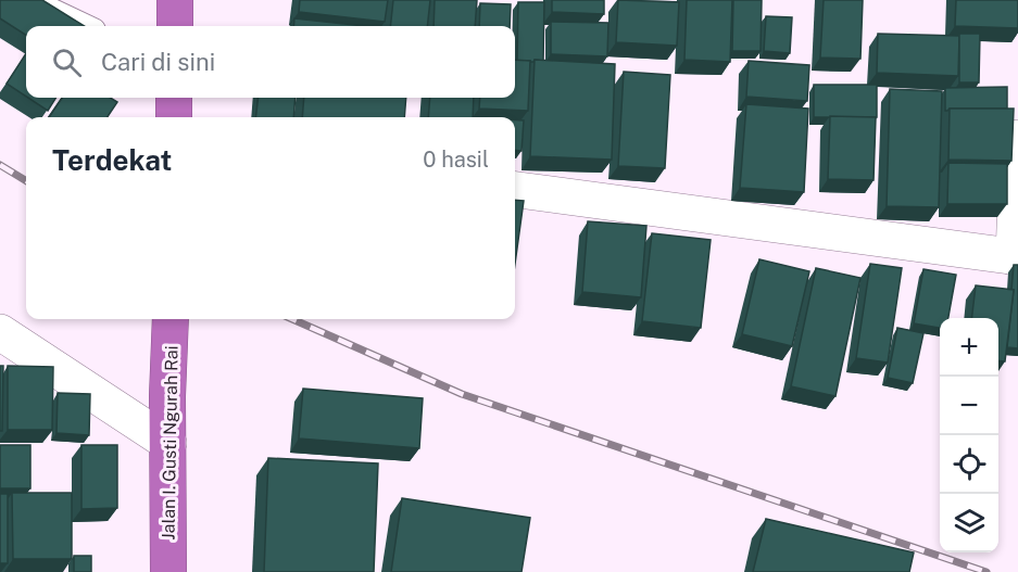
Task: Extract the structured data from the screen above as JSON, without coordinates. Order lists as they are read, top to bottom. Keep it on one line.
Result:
{"streets":{"highway":["Jalan I. Gusti Ngurah Rai"]},"page":{"search":"Cari di sini","heading":["Terdekat","0 hasil"],"map_buttons":["+","−"]}}
